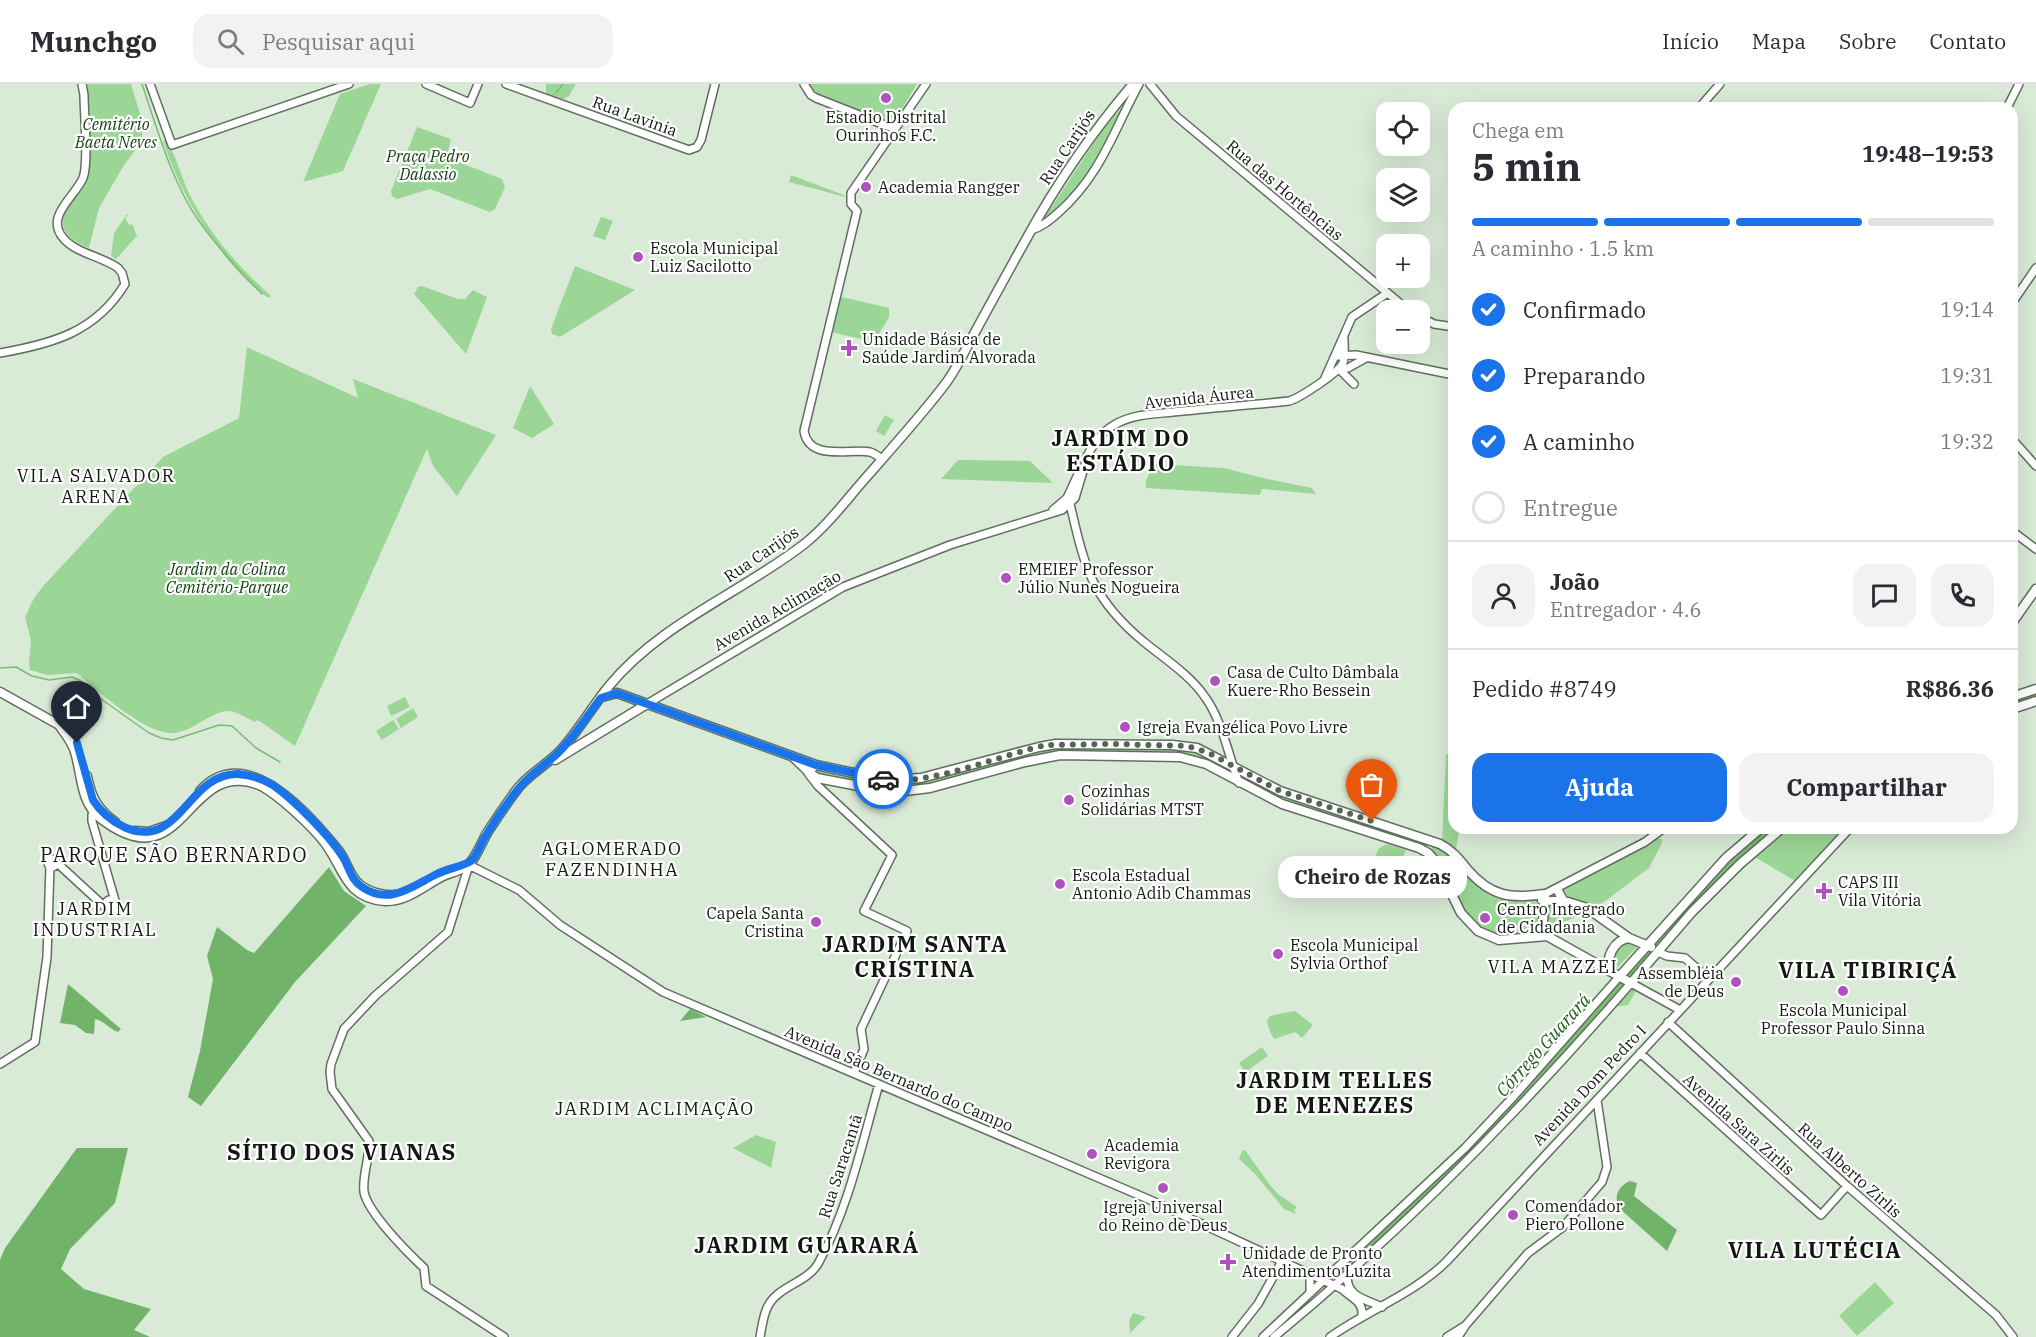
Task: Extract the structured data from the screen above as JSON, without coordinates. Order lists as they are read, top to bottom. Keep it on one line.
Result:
{"streets":{"main road":["Rua Carijós","Avenida Aclimação"],"street":["Rua Lavinia","Rua das Hortências","Avenida Áurea","Avenida São Bernardo do Campo","Avenida Dom Pedro I","Avenida Sara Zirlis","Rua Saracantã","Rua Alberto Zirlis"]},"crossings":[["Rua Carijós","Avenida Aclimação"],["Rua Carijós","Avenida São Bernardo do Campo"],["Rua das Hortências","Avenida Áurea"],["Avenida Áurea","Avenida Aclimação"],["Avenida São Bernardo do Campo","Avenida Dom Pedro I"],["Avenida São Bernardo do Campo","Rua Saracantã"],["Avenida Dom Pedro I","Avenida Sara Zirlis"],["Avenida Dom Pedro I","Rua Alberto Zirlis"],["Avenida Sara Zirlis","Rua Alberto Zirlis"]],"districts":["JARDIM DO ESTÁDIO","VILA SALVADOR ARENA","AGLOMERADO FAZENDINHA","PARQUE SÃO BERNARDO","JARDIM INDUSTRIAL","JARDIM SANTA CRISTINA","VILA MAZZEI","VILA TIBIRIÇÁ","JARDIM TELLES DE MENEZES","JARDIM ACLIMAÇÃO","SÍTIO DOS VIANAS","JARDIM GUARARÁ","VILA LUTÉCIA"],"water":["Córrego Guarará"],"parks":["Cemitério Baeta Neves","Praça Pedro Dalassio","Jardim da Colina Cemitério-Parque"],"places":{"other":["Estadio Distrital Ourinhos F.C.","Academia Rangger","Escola Municipal Luiz Sacilotto","EMEIEF Professor Júlio Nunes Nogueira","Casa de Culto Dâmbala Kuere-Rho Bessein","Igreja Evangélica Povo Livre","Cozinhas Solidárias MTST","Cheiro de Rozas","Escola Estadual Antonio Adib Chammas","Centro Integrado de Cidadania","Capela Santa Cristina","Escola Municipal Sylvia Orthof","Assembléia de Deus","Escola Municipal Professor Paulo Sinna","Academia Revigora","Igreja Universal do Reino de Deus","Comendador Piero Pollone"],"health":["Unidade Básica de Saúde Jardim Alvorada","CAPS III Vila Vitória","Unidade de Pronto Atendimento Luzita"]},"page":{"header":"Munchgo","search":"Pesquisar aqui","nav":["Início","Mapa","Sobre","Contato"],"map_buttons":["+","−"],"heading":["5 min","Chega em","19:48–19:53"],"panel":["João","Entregador · 4.6","Pedido #8749","R$86.36"],"bar":"A caminho · 1.5 km","list":[["Confirmado","19:14"],["Preparando","19:31"],["A caminho","19:32"],"Entregue"],"buttons":["Ajuda","Compartilhar"],"bubble":"Cheiro de Rozas"}}
